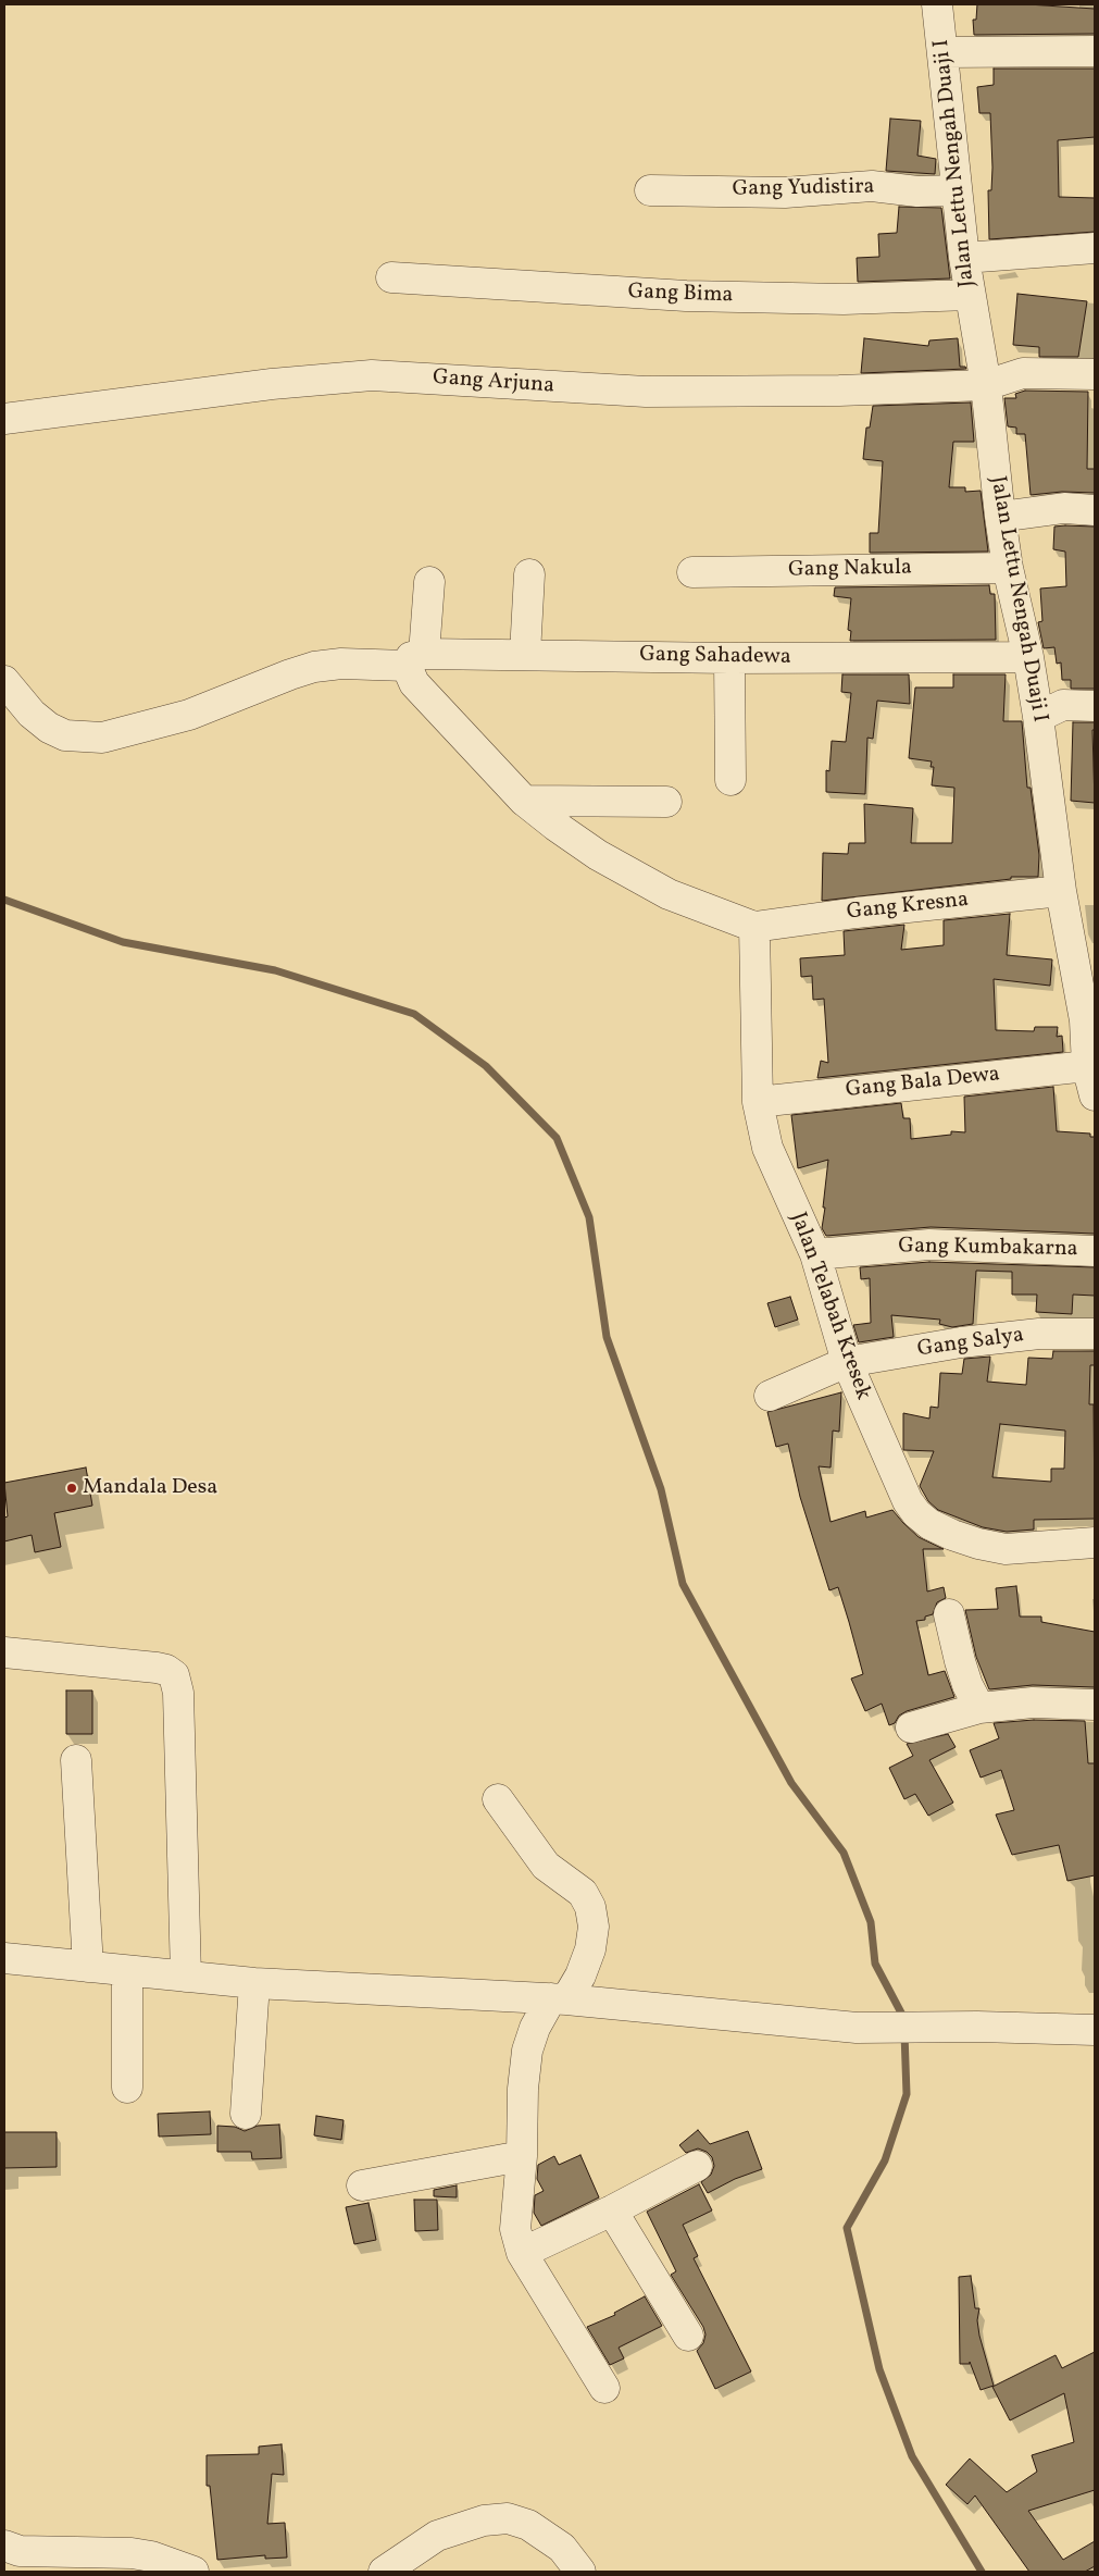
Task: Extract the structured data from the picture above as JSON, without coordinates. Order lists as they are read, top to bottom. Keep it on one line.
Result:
{"streets":{"street":["Jalan Lettu Nengah Duaji I","Gang Yudistira","Gang Bima","Gang Arjuna","Gang Nakula","Gang Sahadewa","Gang Kresna","Gang Bala Dewa","Gang Kumbakarna","Jalan Telabah Kresek","Gang Salya"]},"crossings":[["Jalan Lettu Nengah Duaji I","Gang Yudistira"],["Jalan Lettu Nengah Duaji I","Gang Bima"],["Jalan Lettu Nengah Duaji I","Gang Arjuna"],["Jalan Lettu Nengah Duaji I","Gang Nakula"],["Jalan Lettu Nengah Duaji I","Gang Sahadewa"],["Jalan Lettu Nengah Duaji I","Gang Kresna"],["Jalan Lettu Nengah Duaji I","Gang Bala Dewa"],["Gang Kresna","Jalan Telabah Kresek"],["Gang Bala Dewa","Jalan Telabah Kresek"],["Gang Kumbakarna","Jalan Telabah Kresek"],["Jalan Telabah Kresek","Gang Salya"]],"places":["Mandala Desa"]}
